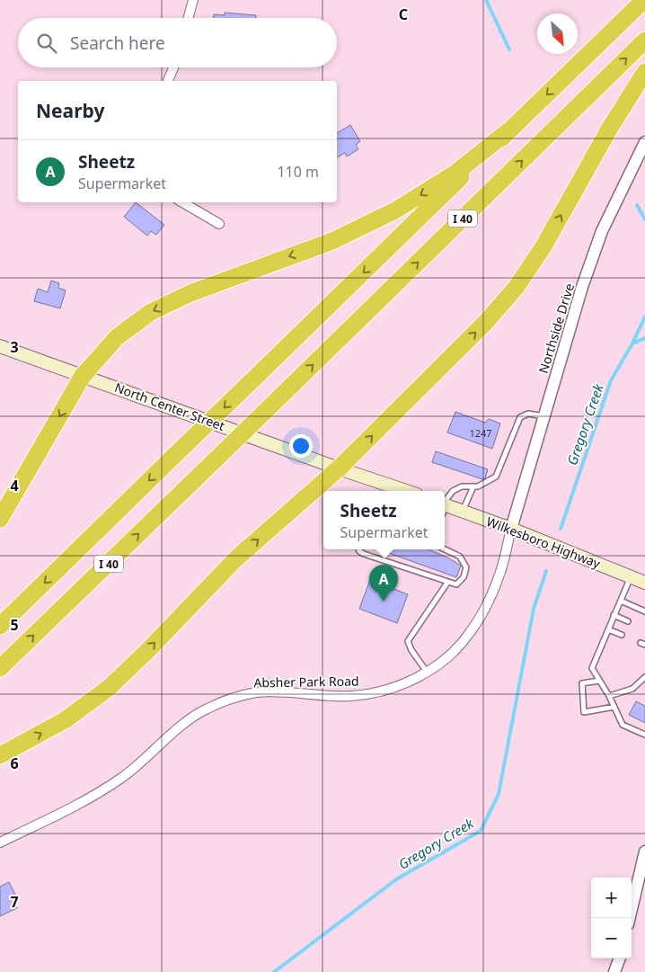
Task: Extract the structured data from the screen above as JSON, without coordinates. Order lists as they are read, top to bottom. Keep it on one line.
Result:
{"streets":{"highway":["I 40"],"main road":["North Center Street","Wilkesboro Highway"],"street":["Northside Drive","Absher Park Road"]},"crossings":[["Northside Drive","Wilkesboro Highway"],["Northside Drive","Absher Park Road"],["Wilkesboro Highway","Absher Park Road"]],"water":["Gregory Creek"],"house_numbers":["1247"],"north":"bottom right","page":{"search":"Search here","heading":"Nearby","list":[{"mark":"A","name":"Sheetz","note":"Supermarket","value":"110 m"}],"popup":["Sheetz","Supermarket"],"pins":"A","map_buttons":["+","−"]},"grid":{"columns":["C"],"rows":["3","4","5","6","7"]}}
